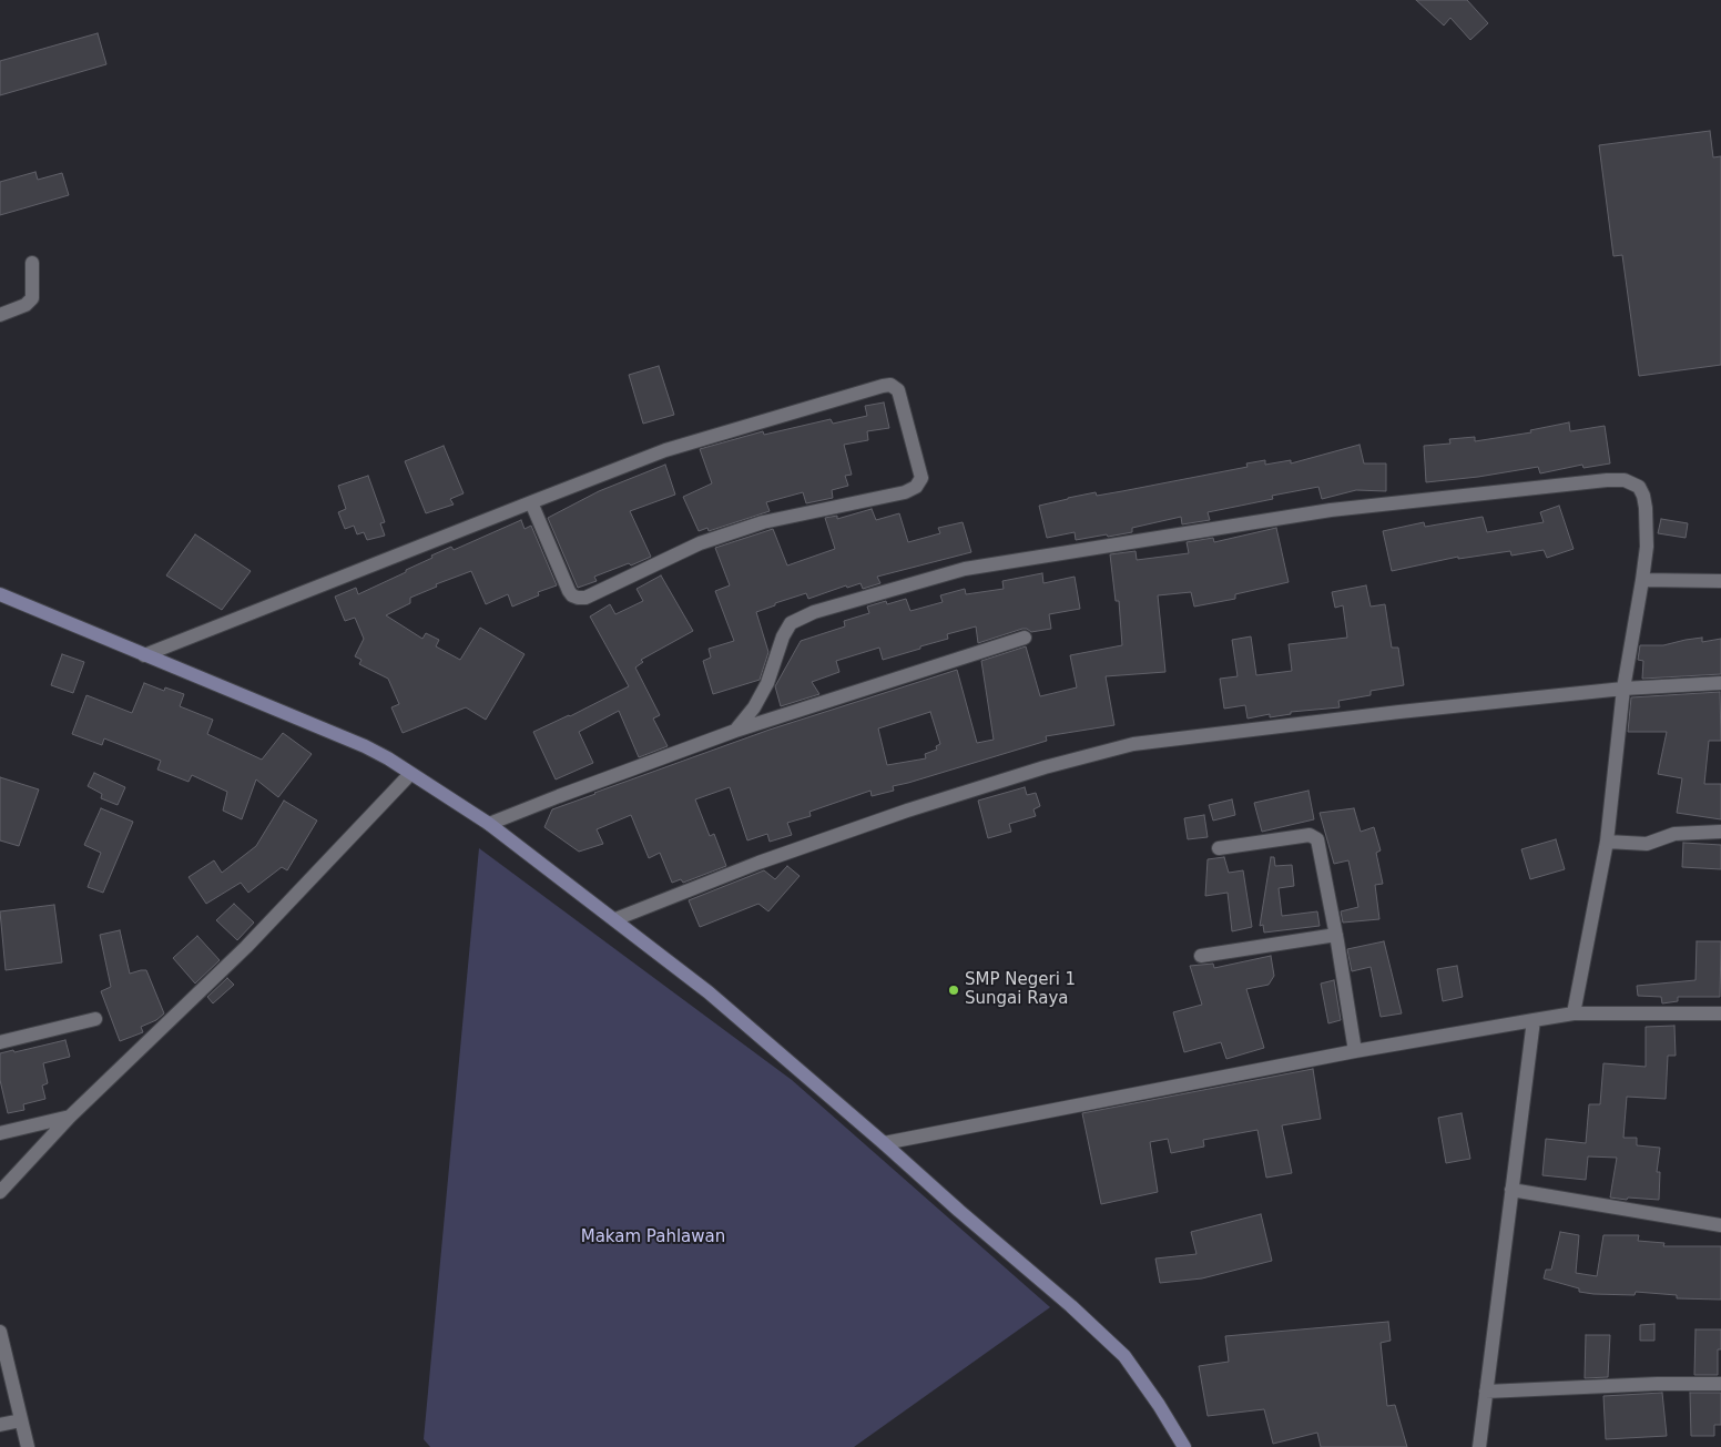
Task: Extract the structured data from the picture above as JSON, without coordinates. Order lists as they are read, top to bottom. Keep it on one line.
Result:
{"parks":["Makam Pahlawan"],"places":["SMP Negeri 1 Sungai Raya"]}
